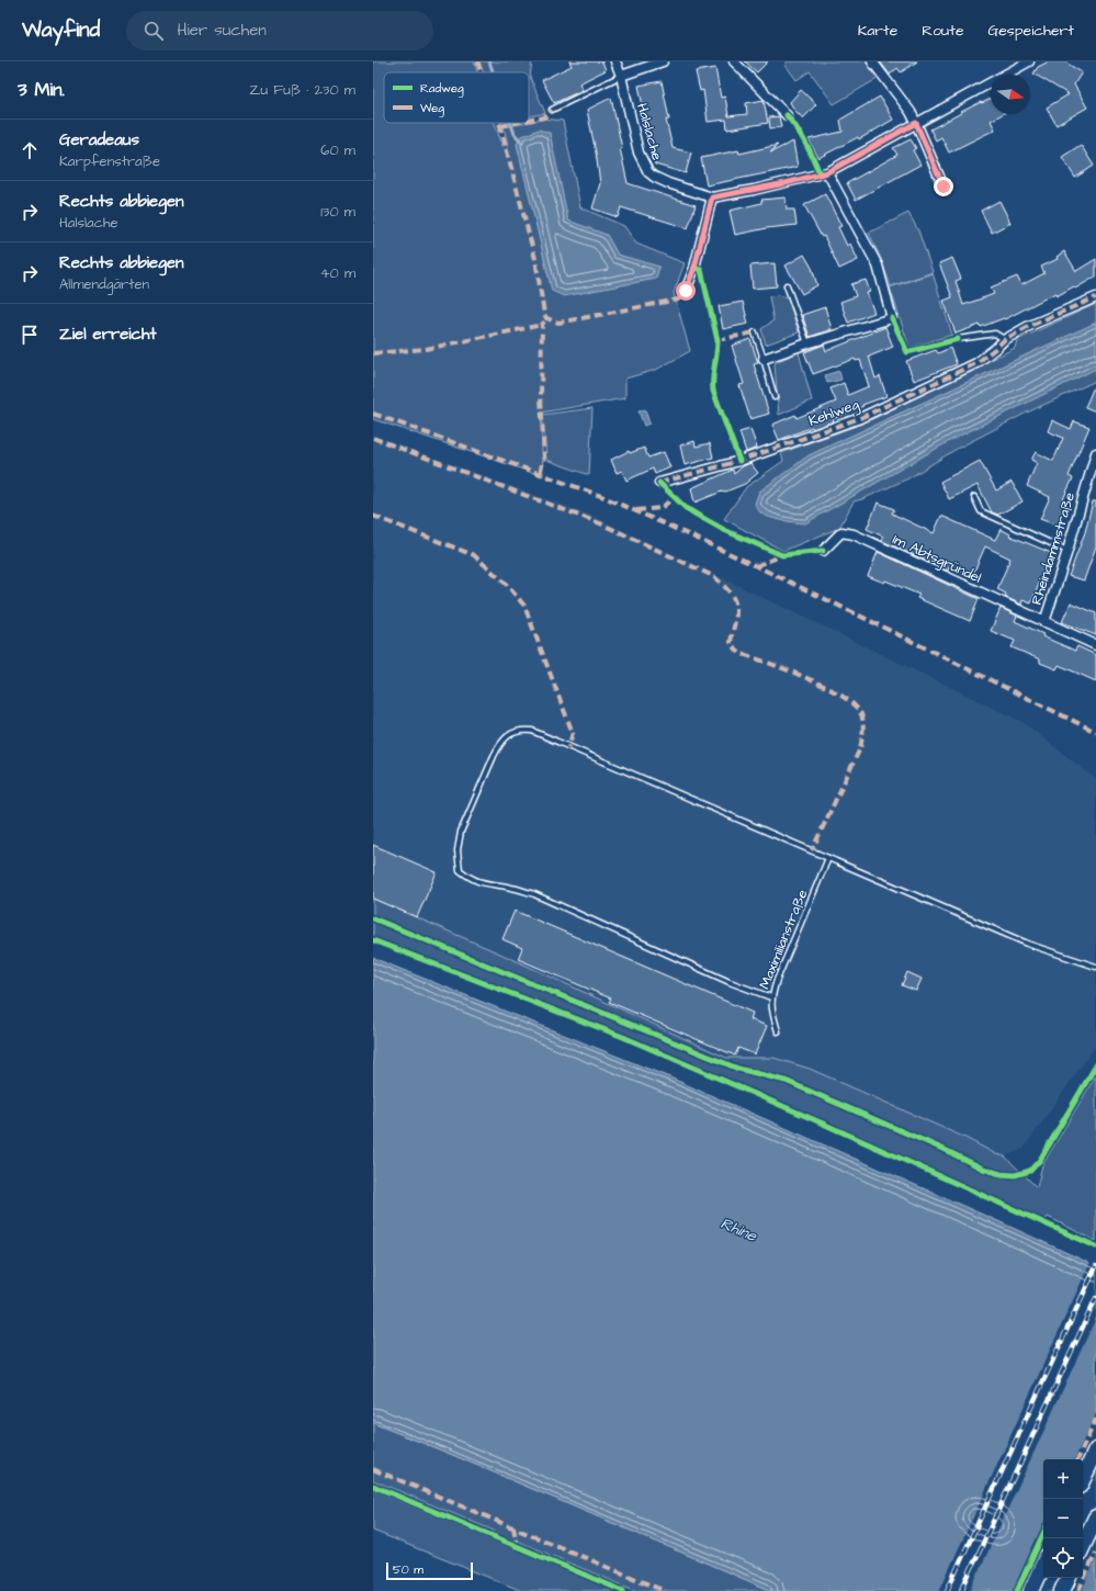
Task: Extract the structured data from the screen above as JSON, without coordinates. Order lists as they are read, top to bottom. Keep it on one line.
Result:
{"streets":{"street":["Halslache","Kehlweg","Rheindammstraße","Im Abtsgründel"],"lane":["Maximilianstraße"]},"crossings":[["Rheindammstraße","Im Abtsgründel"]],"water":["Rhine"],"legend":["Radweg","Weg"],"scale_bar":"50 m","north":"right","page":{"header":"Wayfind","search":"Hier suchen","nav":["Karte","Route","Gespeichert"],"heading":["3 Min.","Zu Fuß · 230 m"],"list":[["Geradeaus","Karpfenstraße","60 m"],["Rechts abbiegen","Halslache","130 m"],["Rechts abbiegen","Allmendgärten","40 m"],"Ziel erreicht"],"map_buttons":["+","−"],"scale":"50 m"}}
